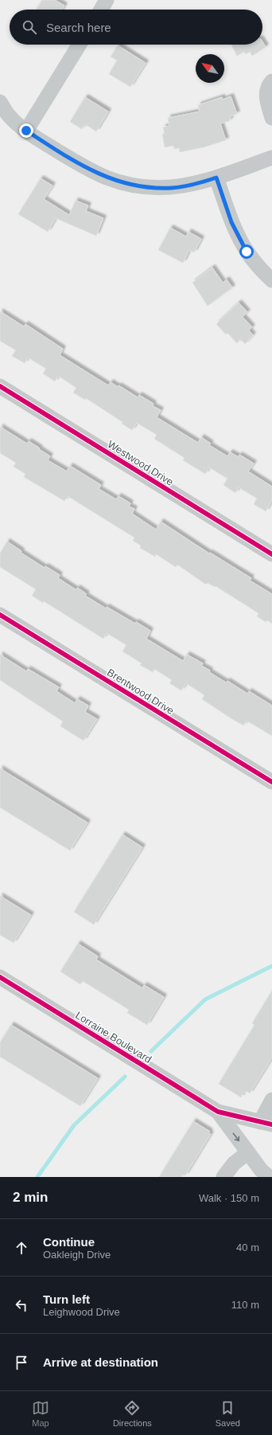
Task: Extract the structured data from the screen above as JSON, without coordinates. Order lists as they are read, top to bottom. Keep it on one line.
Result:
{"streets":{"street":["Westwood Drive","Brentwood Drive","Lorraine Boulevard"]},"north":"top left","page":{"search":"Search here","heading":["2 min","Walk · 150 m"],"list":[["Continue","Oakleigh Drive","40 m"],["Turn left","Leighwood Drive","110 m"],"Arrive at destination"],"nav":["Map","Directions","Saved"]}}
